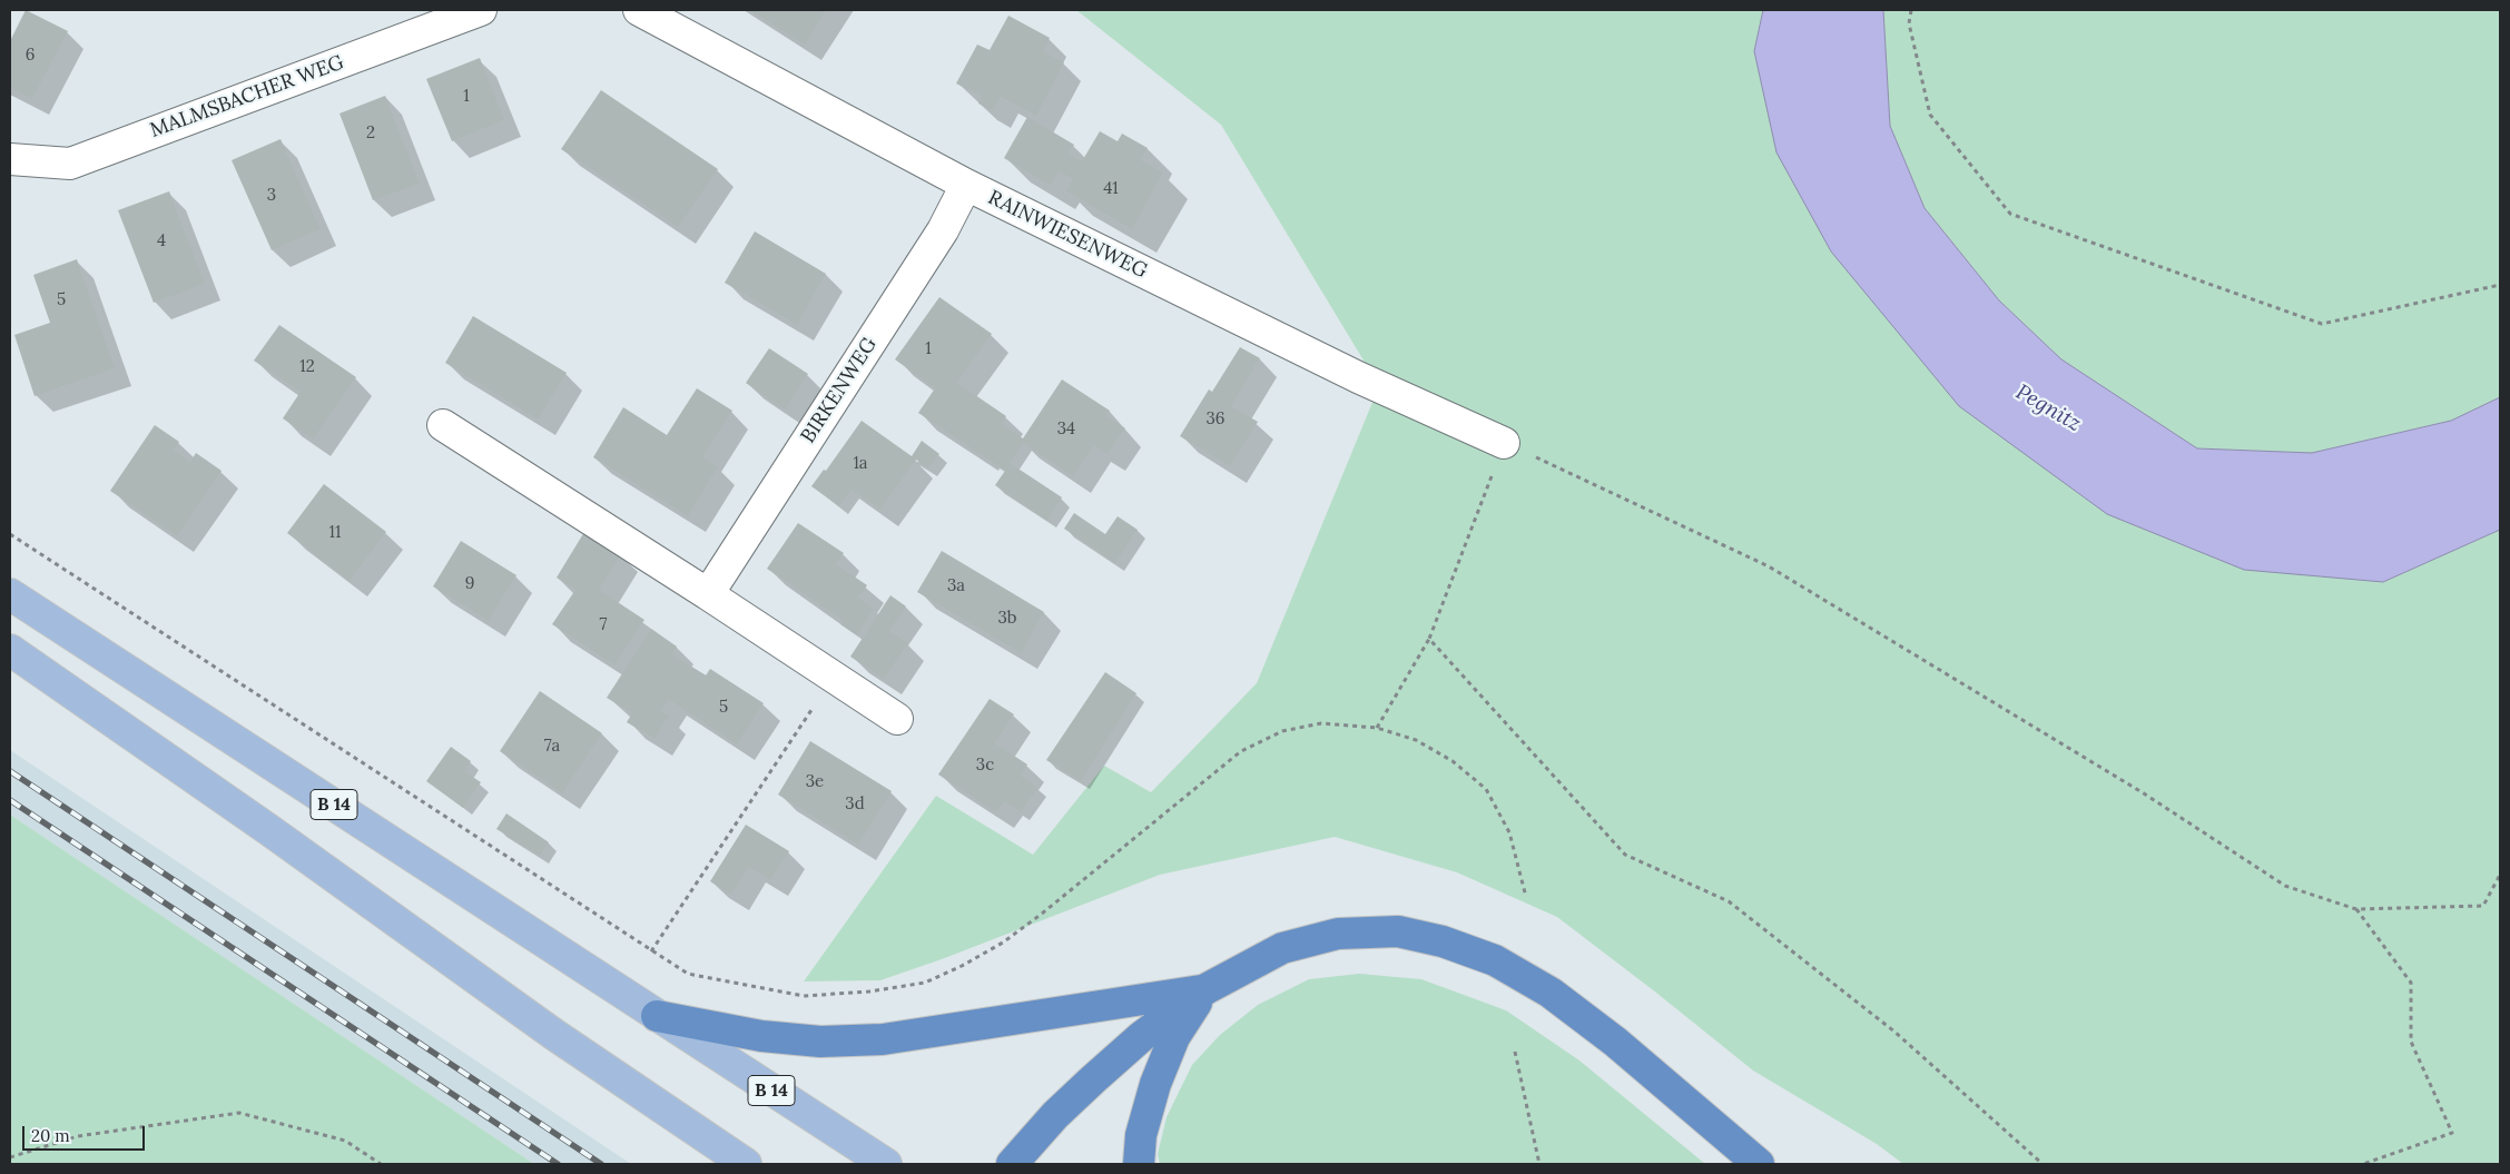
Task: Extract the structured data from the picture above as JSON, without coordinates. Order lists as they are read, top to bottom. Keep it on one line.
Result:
{"streets":{"main road":["B 14"],"street":["MALMSBACHER WEG","RAINWIESENWEG","BIRKENWEG"]},"crossings":[["RAINWIESENWEG","BIRKENWEG"]],"water":["Pegnitz"],"house_numbers":["6","1","2","41","3","4","5","1","12","36","34","1a","11","9","3a","3b","7","5","7a","3c","3e","3d"],"scale_bar":"20 m"}
